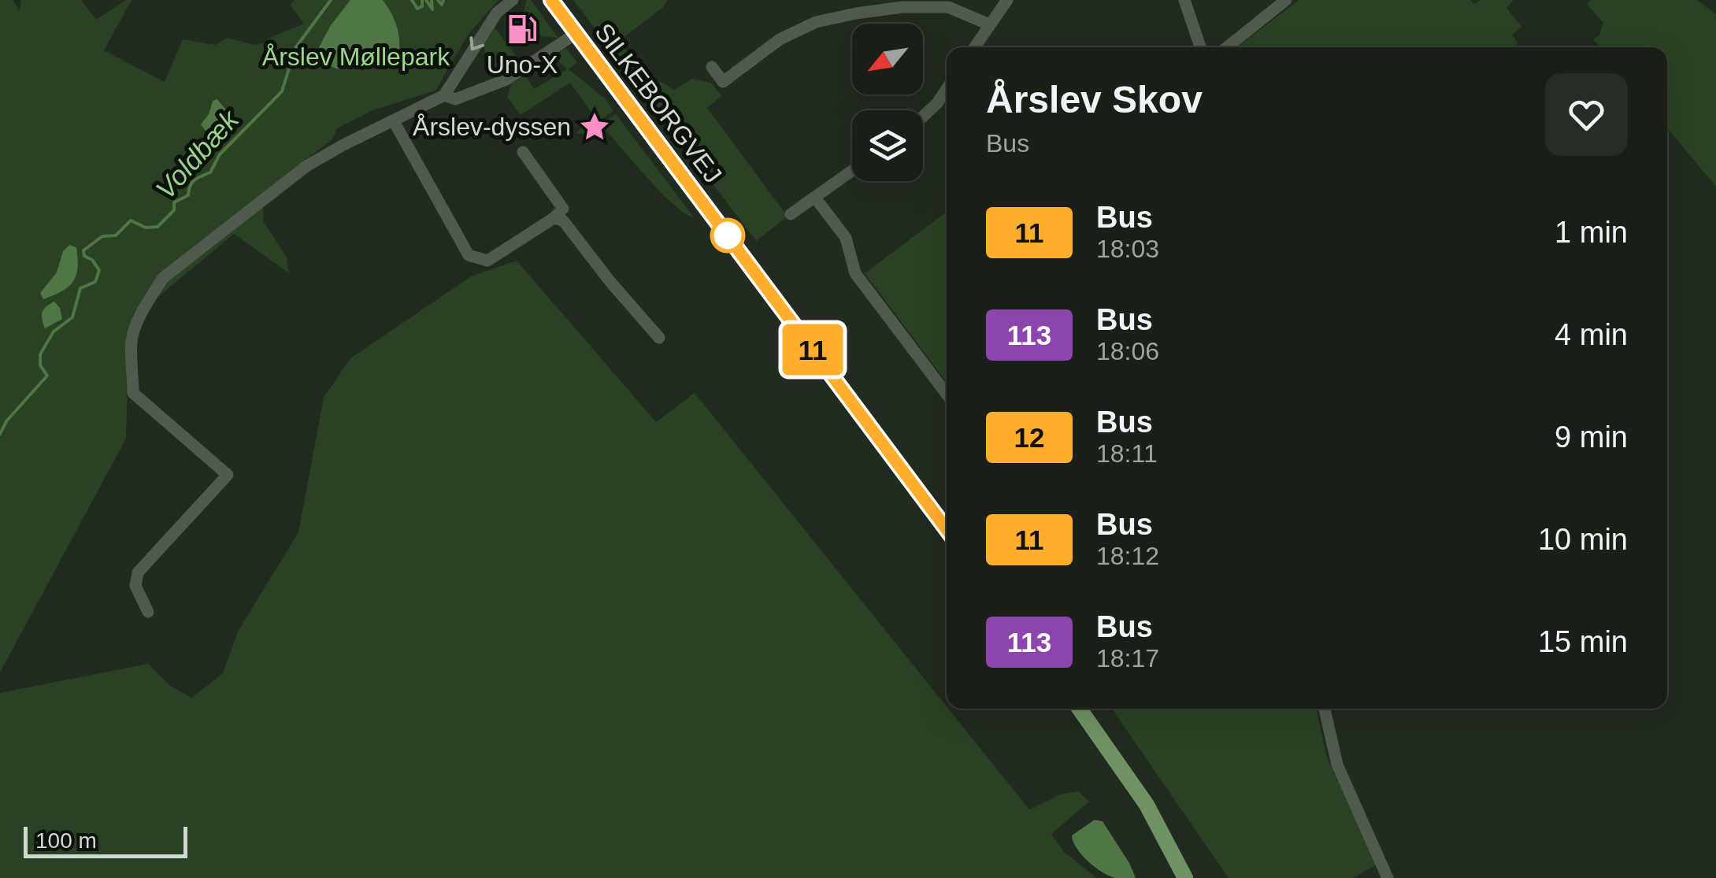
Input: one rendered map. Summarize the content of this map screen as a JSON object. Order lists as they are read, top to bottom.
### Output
{
  "streets": {
    "main road": ["SILKEBORGVEJ"]
  },
  "water": ["Voldbæk"],
  "parks": ["Årslev Møllepark"],
  "places": {
    "fuel station": ["Uno-X"],
    "place": ["Årslev-dyssen"]
  },
  "lines": ["bus line 11"],
  "scale_bar": "100 m",
  "north": "bottom left",
  "page": {
    "on_map": "11",
    "heading": ["Årslev Skov", "Bus"],
    "list": [
      {
        "mark": "11",
        "name": "Bus",
        "note": "18:03",
        "value": "1 min"
      },
      {
        "mark": "113",
        "name": "Bus",
        "note": "18:06",
        "value": "4 min"
      },
      {
        "mark": "12",
        "name": "Bus",
        "note": "18:11",
        "value": "9 min"
      },
      {
        "mark": "11",
        "name": "Bus",
        "note": "18:12",
        "value": "10 min"
      },
      {
        "mark": "113",
        "name": "Bus",
        "note": "18:17",
        "value": "15 min"
      }
    ],
    "scale": "100 m"
  }
}
